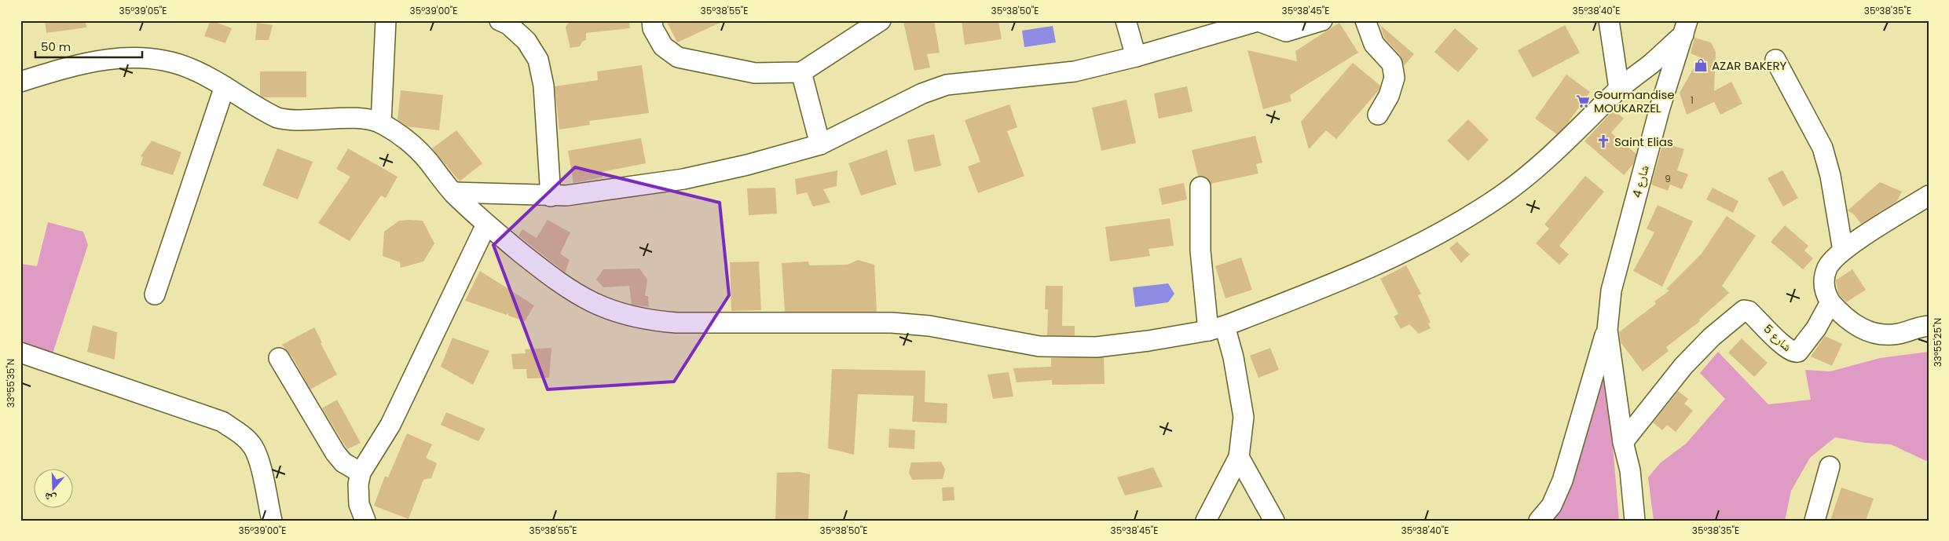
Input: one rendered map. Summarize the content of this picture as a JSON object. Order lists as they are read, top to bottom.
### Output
{
  "streets": {
    "street": ["شارع 4", "شارع 5"]
  },
  "places": {
    "shop": ["AZAR BAKERY"],
    "supermarket": ["Gourmandise MOUKARZEL"],
    "church": ["Saint Elias"]
  },
  "house_numbers": ["1", "9"],
  "scale_bar": "50 m",
  "north": "bottom",
  "coordinates": [
    "35°39'05\"E",
    "35°39'00\"E",
    "35°38'55\"E",
    "35°38'50\"E",
    "35°38'45\"E",
    "35°38'40\"E",
    "35°38'35\"E",
    "33°55'25\"N",
    "33°55'35\"N"
  ]
}
